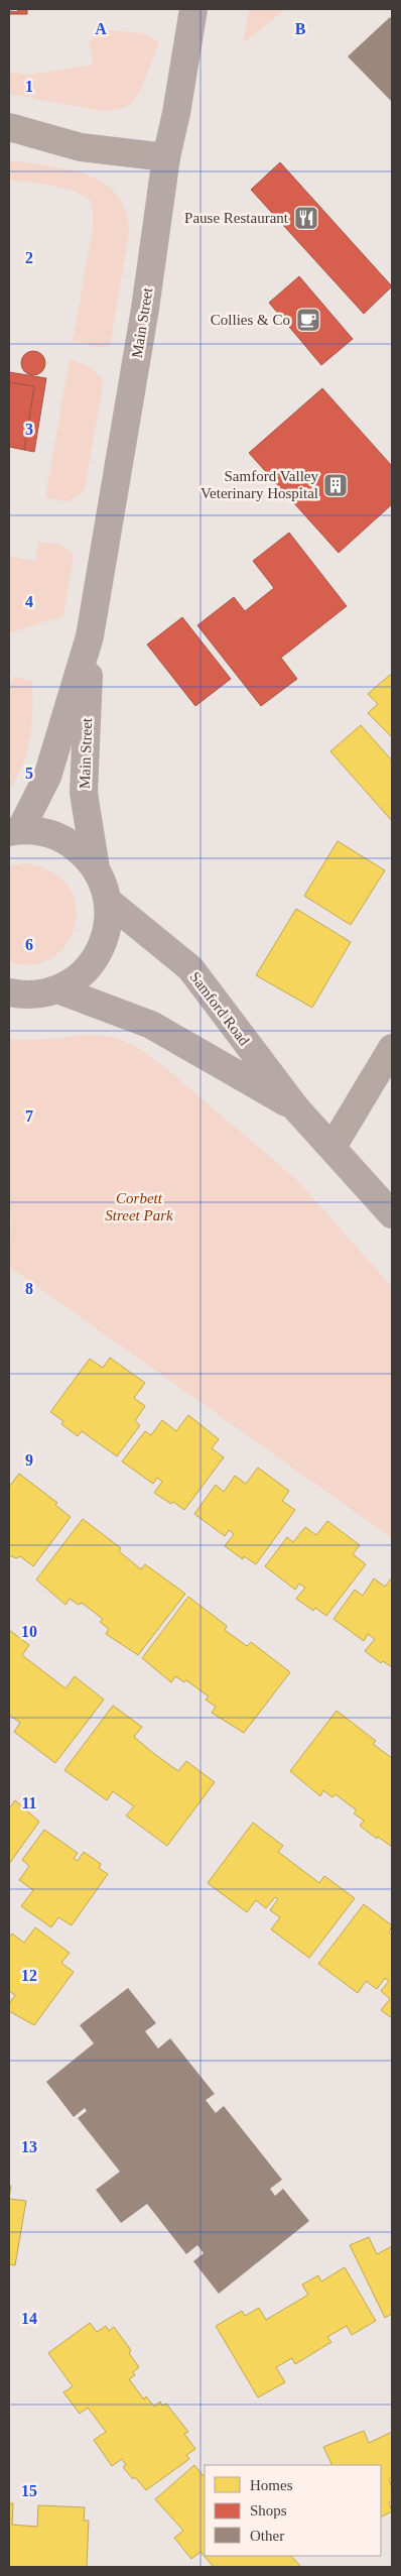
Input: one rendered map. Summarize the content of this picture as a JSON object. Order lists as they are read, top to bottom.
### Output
{
  "streets": {
    "main road": ["Main Street", "Samford Road"]
  },
  "parks": ["Corbett Street Park"],
  "places": {
    "restaurant": ["Pause Restaurant"],
    "cafe": ["Collies & Co"],
    "building": ["Samford Valley Veterinary Hospital"]
  },
  "legend": ["Homes", "Shops", "Other"],
  "grid": {
    "columns": ["A", "B"],
    "rows": [
      "1",
      "2",
      "3",
      "4",
      "5",
      "6",
      "7",
      "8",
      "9",
      "10",
      "11",
      "12",
      "13",
      "14",
      "15"
    ]
  }
}
